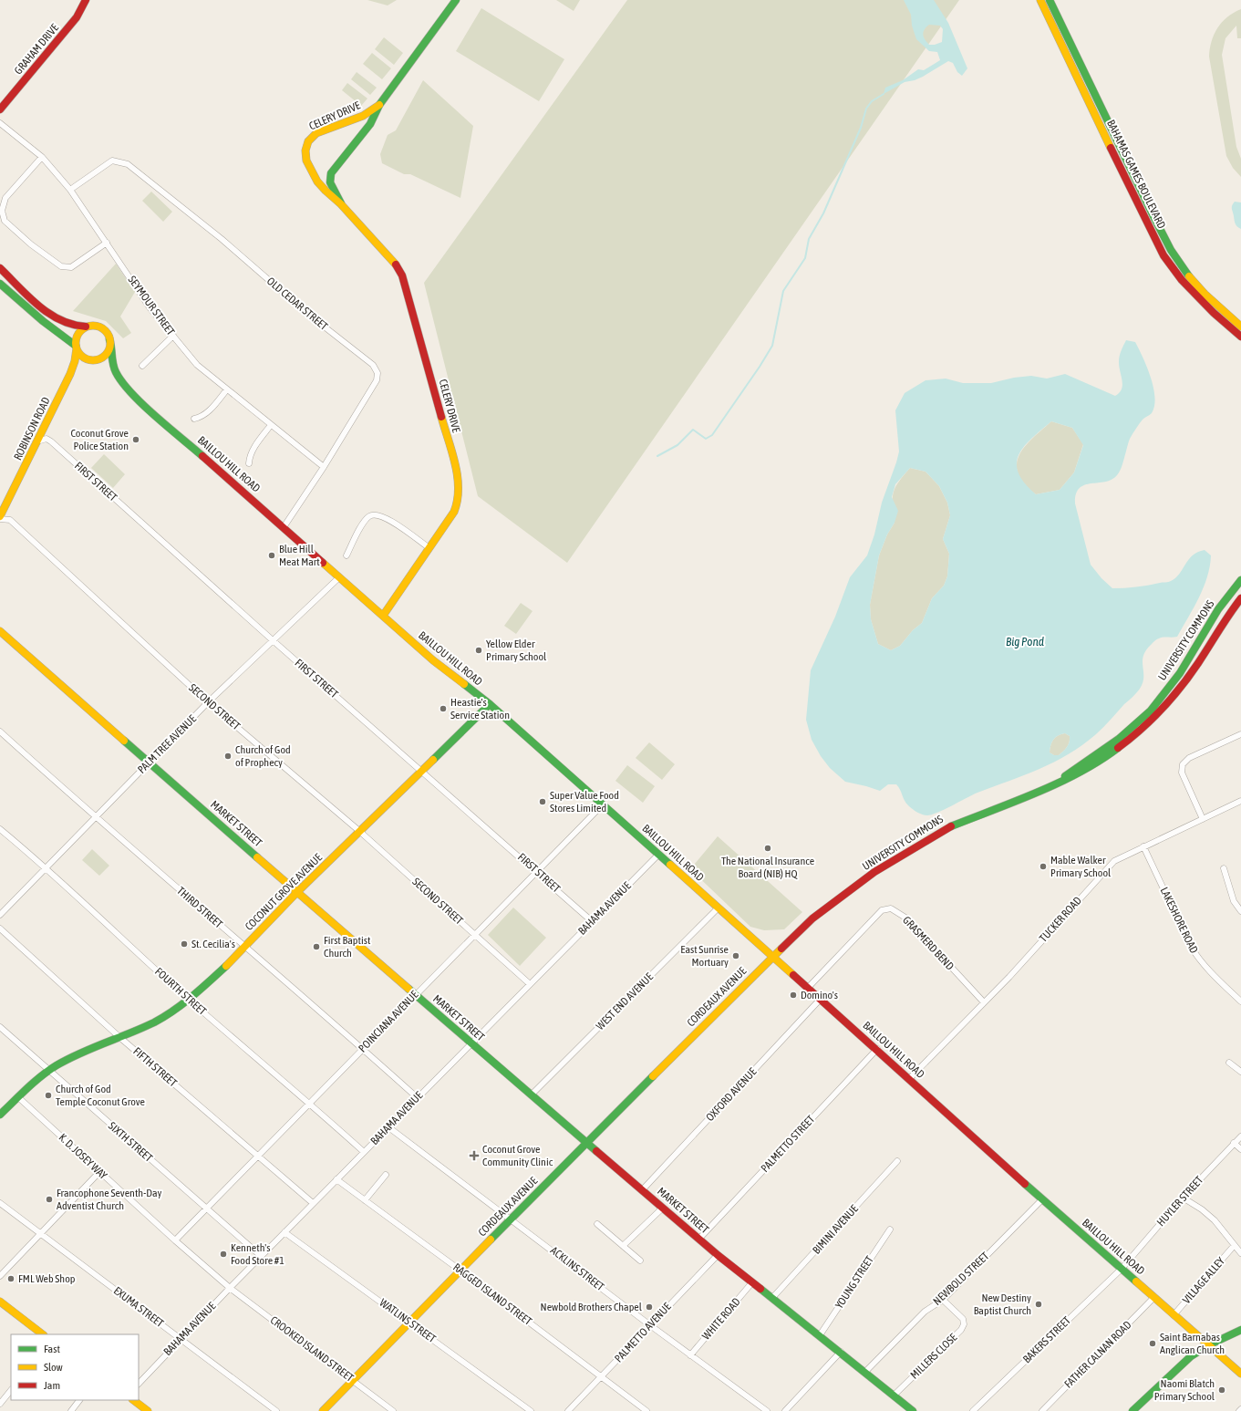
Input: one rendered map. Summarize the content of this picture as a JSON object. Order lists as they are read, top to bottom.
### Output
{
  "streets": {
    "main road": [
      "GRAHAM DRIVE",
      "CELERY DRIVE",
      "BAHAMAS GAMES BOULEVARD",
      "ROBINSON ROAD",
      "BAILLOU HILL ROAD",
      "UNIVERSITY COMMONS",
      "MARKET STREET",
      "COCONUT GROVE AVENUE",
      "CORDEAUX AVENUE"
    ],
    "street": [
      "OLD CEDAR STREET",
      "SEYMOUR STREET",
      "FIRST STREET",
      "SECOND STREET",
      "PALM TREE AVENUE",
      "THIRD STREET",
      "BAHAMA AVENUE",
      "TUCKER ROAD",
      "LAKESHORE ROAD",
      "GRASMERD BEND",
      "FOURTH STREET",
      "WEST END AVENUE",
      "POINCIANA AVENUE",
      "FIFTH STREET",
      "OXFORD AVENUE",
      "SIXTH STREET",
      "PALMETTO STREET",
      "K. D. JOSEY WAY",
      "HUYLER STREET",
      "BIMINI AVENUE",
      "ACKLINS STREET",
      "NEWBOLD STREET",
      "VILLAGE ALLEY",
      "YOUNG STREET",
      "RAGGED ISLAND STREET",
      "EXUMA STREET",
      "WHITE ROAD",
      "WATLINS STREET",
      "PALMETTO AVENUE",
      "BAKERS STREET",
      "CROOKED ISLAND STREET",
      "FATHER CALNAN ROAD",
      "MILLERS CLOSE"
    ]
  },
  "crossings": [
    ["CELERY DRIVE", "BAILLOU HILL ROAD"],
    ["OLD CEDAR STREET", "SEYMOUR STREET"],
    ["OLD CEDAR STREET", "BAILLOU HILL ROAD"],
    ["ROBINSON ROAD", "BAILLOU HILL ROAD"],
    ["ROBINSON ROAD", "FIRST STREET"],
    ["BAILLOU HILL ROAD", "UNIVERSITY COMMONS"],
    ["BAILLOU HILL ROAD", "PALM TREE AVENUE"],
    ["BAILLOU HILL ROAD", "COCONUT GROVE AVENUE"],
    ["BAILLOU HILL ROAD", "BAHAMA AVENUE"],
    ["BAILLOU HILL ROAD", "TUCKER ROAD"],
    ["BAILLOU HILL ROAD", "GRASMERD BEND"],
    ["BAILLOU HILL ROAD", "CORDEAUX AVENUE"],
    ["BAILLOU HILL ROAD", "WEST END AVENUE"],
    ["BAILLOU HILL ROAD", "POINCIANA AVENUE"],
    ["BAILLOU HILL ROAD", "OXFORD AVENUE"],
    ["BAILLOU HILL ROAD", "PALMETTO STREET"],
    ["BAILLOU HILL ROAD", "HUYLER STREET"],
    ["BAILLOU HILL ROAD", "NEWBOLD STREET"],
    ["BAILLOU HILL ROAD", "VILLAGE ALLEY"],
    ["BAILLOU HILL ROAD", "BAKERS STREET"],
    ["BAILLOU HILL ROAD", "FATHER CALNAN ROAD"],
    ["FIRST STREET", "PALM TREE AVENUE"],
    ["FIRST STREET", "COCONUT GROVE AVENUE"],
    ["FIRST STREET", "BAHAMA AVENUE"],
    ["FIRST STREET", "POINCIANA AVENUE"],
    ["UNIVERSITY COMMONS", "CORDEAUX AVENUE"],
    ["SECOND STREET", "PALM TREE AVENUE"],
    ["SECOND STREET", "COCONUT GROVE AVENUE"],
    ["SECOND STREET", "BAHAMA AVENUE"],
    ["SECOND STREET", "POINCIANA AVENUE"],
    ["PALM TREE AVENUE", "MARKET STREET"],
    ["PALM TREE AVENUE", "THIRD STREET"],
    ["PALM TREE AVENUE", "FOURTH STREET"],
    ["MARKET STREET", "COCONUT GROVE AVENUE"],
    ["MARKET STREET", "BAHAMA AVENUE"],
    ["MARKET STREET", "CORDEAUX AVENUE"],
    ["MARKET STREET", "WEST END AVENUE"],
    ["MARKET STREET", "POINCIANA AVENUE"],
    ["MARKET STREET", "OXFORD AVENUE"],
    ["MARKET STREET", "PALMETTO STREET"],
    ["MARKET STREET", "BIMINI AVENUE"],
    ["MARKET STREET", "NEWBOLD STREET"],
    ["MARKET STREET", "YOUNG STREET"],
    ["MARKET STREET", "WHITE ROAD"],
    ["MARKET STREET", "PALMETTO AVENUE"],
    ["MARKET STREET", "MILLERS CLOSE"],
    ["COCONUT GROVE AVENUE", "THIRD STREET"],
    ["COCONUT GROVE AVENUE", "FOURTH STREET"],
    ["COCONUT GROVE AVENUE", "FIFTH STREET"],
    ["COCONUT GROVE AVENUE", "SIXTH STREET"],
    ["COCONUT GROVE AVENUE", "K. D. JOSEY WAY"],
    ["THIRD STREET", "BAHAMA AVENUE"],
    ["THIRD STREET", "POINCIANA AVENUE"],
    ["BAHAMA AVENUE", "FOURTH STREET"],
    ["BAHAMA AVENUE", "FIFTH STREET"],
    ["BAHAMA AVENUE", "SIXTH STREET"],
    ["BAHAMA AVENUE", "K. D. JOSEY WAY"],
    ["BAHAMA AVENUE", "ACKLINS STREET"],
    ["BAHAMA AVENUE", "RAGGED ISLAND STREET"],
    ["BAHAMA AVENUE", "EXUMA STREET"],
    ["BAHAMA AVENUE", "WATLINS STREET"],
    ["BAHAMA AVENUE", "CROOKED ISLAND STREET"],
    ["TUCKER ROAD", "LAKESHORE ROAD"],
    ["TUCKER ROAD", "GRASMERD BEND"],
    ["FOURTH STREET", "POINCIANA AVENUE"],
    ["CORDEAUX AVENUE", "ACKLINS STREET"],
    ["CORDEAUX AVENUE", "RAGGED ISLAND STREET"],
    ["CORDEAUX AVENUE", "WATLINS STREET"],
    ["CORDEAUX AVENUE", "CROOKED ISLAND STREET"],
    ["POINCIANA AVENUE", "FIFTH STREET"],
    ["POINCIANA AVENUE", "SIXTH STREET"],
    ["POINCIANA AVENUE", "K. D. JOSEY WAY"],
    ["K. D. JOSEY WAY", "CROOKED ISLAND STREET"],
    ["HUYLER STREET", "BAKERS STREET"],
    ["ACKLINS STREET", "WHITE ROAD"],
    ["ACKLINS STREET", "PALMETTO AVENUE"],
    ["NEWBOLD STREET", "MILLERS CLOSE"],
    ["RAGGED ISLAND STREET", "PALMETTO AVENUE"]
  ],
  "water": ["Big Pond"],
  "places": {
    "other": [
      "Coconut Grove Police Station",
      "Blue Hill Meat Mart",
      "Yellow Elder Primary School",
      "Heastie's Service Station",
      "Church of God of Prophecy",
      "Super Value Food Stores Limited",
      "The National Insurance Board (NIB) HQ",
      "Mable Walker Primary School",
      "St. Cecilia's",
      "First Baptist Church",
      "East Sunrise Mortuary",
      "Domino's",
      "Church of God Temple Coconut Grove",
      "Francophone Seventh-Day Adventist Church",
      "Kenneth's Food Store #1",
      "FML Web Shop",
      "New Destiny Baptist Church",
      "Newbold Brothers Chapel",
      "Saint Barnabas Anglican Church",
      "Naomi Blatch Primary School"
    ],
    "health": ["Coconut Grove Community Clinic"]
  },
  "legend": ["Fast", "Slow", "Jam"]
}
